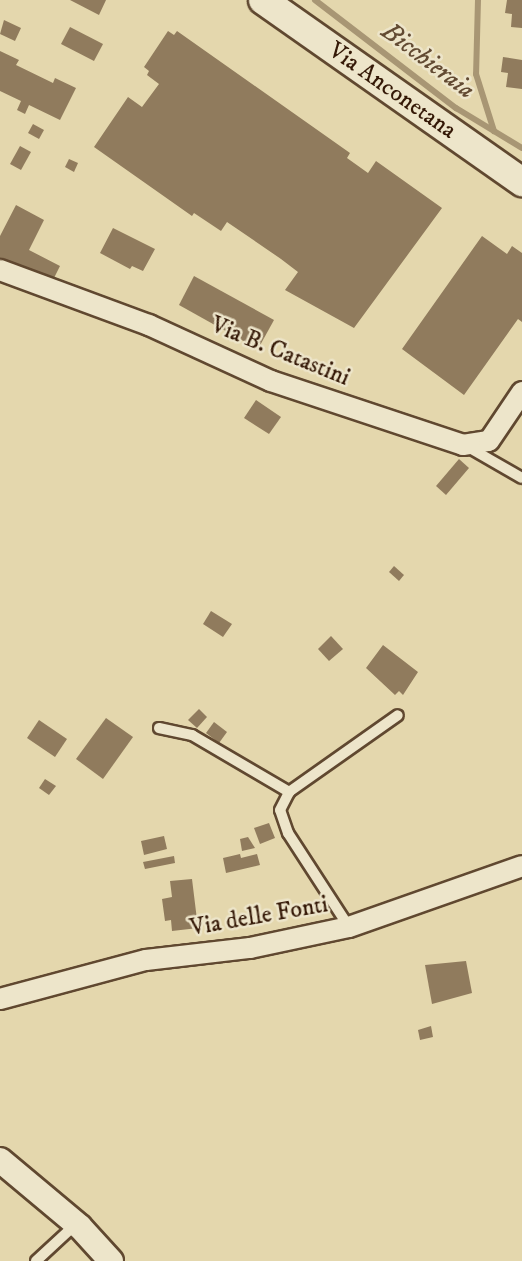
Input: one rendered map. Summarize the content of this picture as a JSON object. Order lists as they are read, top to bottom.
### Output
{
  "streets": {
    "main road": ["Via Anconetana"],
    "street": ["Via B. Catastini", "Via delle Fonti"]
  },
  "water": ["Bicchieraia"]
}
